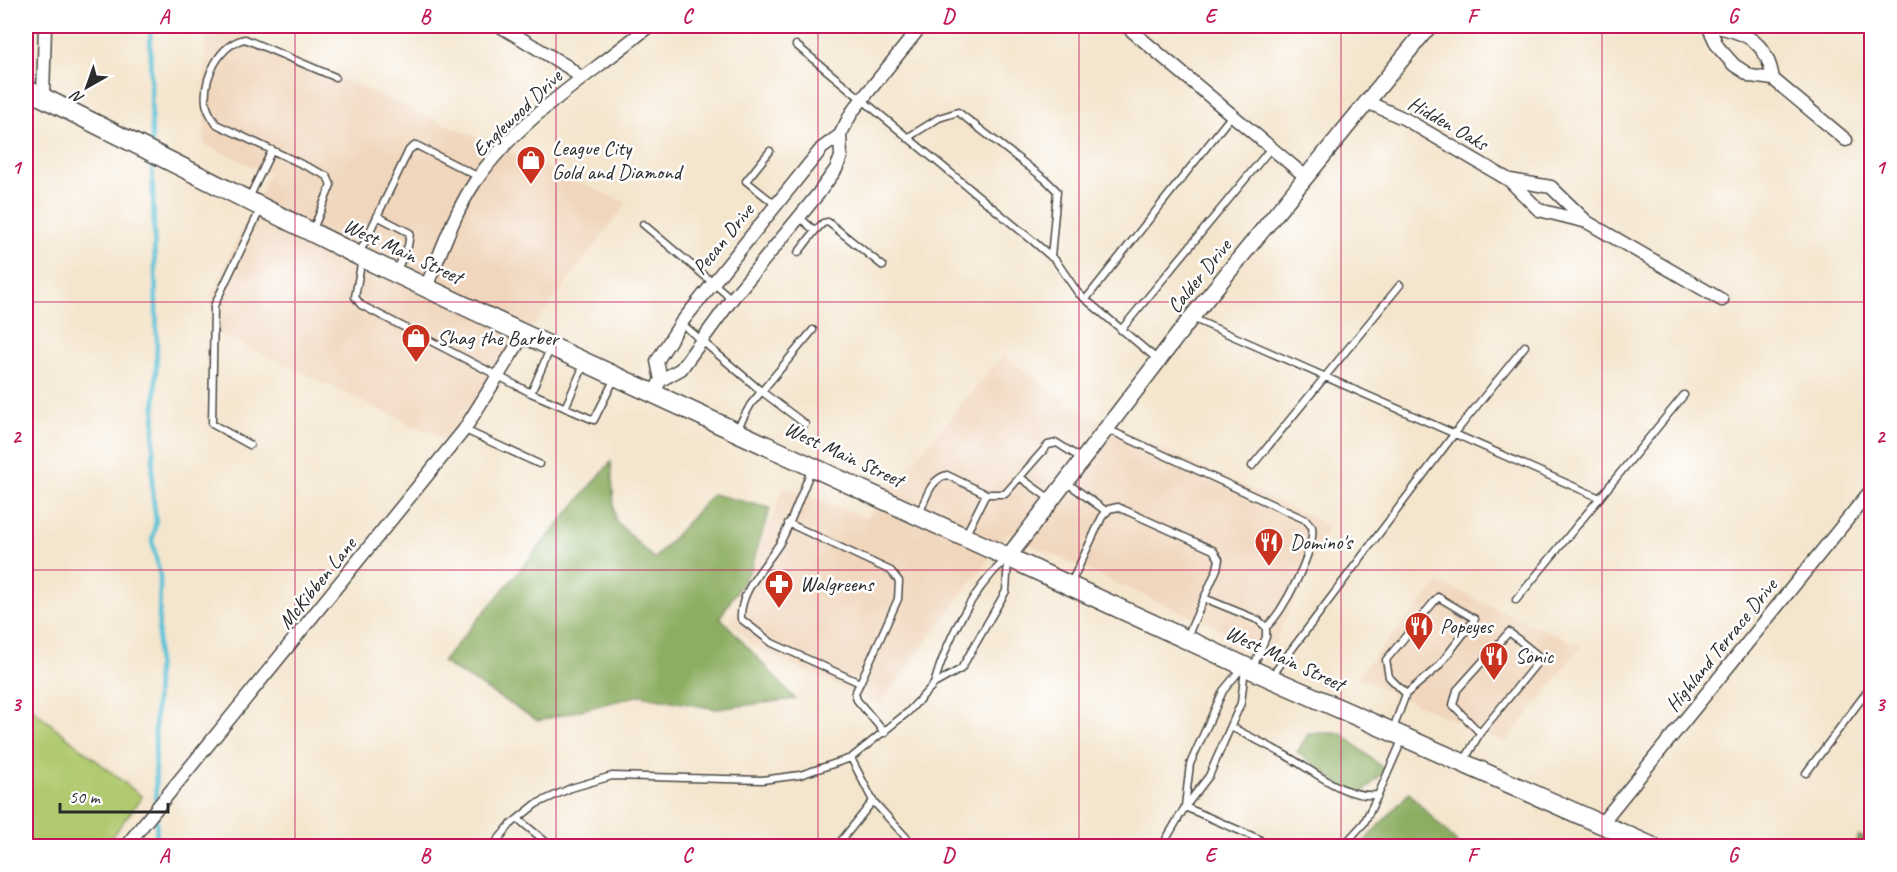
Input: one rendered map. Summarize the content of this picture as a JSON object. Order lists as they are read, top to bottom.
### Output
{
  "streets": {
    "main road": ["West Main Street"],
    "street": [
      "Englewood Drive",
      "Hidden Oaks",
      "Pecan Drive",
      "Calder Drive",
      "McKibben Lane",
      "Highland Terrace Drive"
    ]
  },
  "crossings": [
    ["Englewood Drive", "West Main Street"],
    ["Hidden Oaks", "Calder Drive"],
    ["Pecan Drive", "West Main Street"],
    ["West Main Street", "Calder Drive"],
    ["West Main Street", "McKibben Lane"],
    ["West Main Street", "Highland Terrace Drive"]
  ],
  "places": {
    "shop": ["League City Gold and Diamond", "Shag the Barber"],
    "restaurant": ["Domino's", "Popeyes", "Sonic"],
    "pharmacy": ["Walgreens"]
  },
  "scale_bar": "50 m",
  "north": "bottom left",
  "grid": {
    "columns": [
      "A",
      "B",
      "C",
      "D",
      "E",
      "F",
      "G"
    ],
    "rows": ["1", "2", "3"]
  }
}
